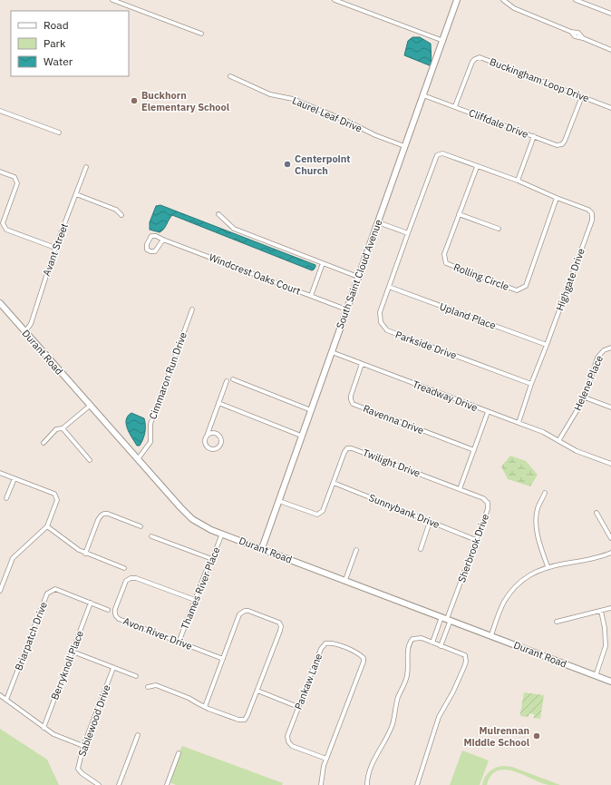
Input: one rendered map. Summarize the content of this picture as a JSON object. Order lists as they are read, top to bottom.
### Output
{
  "streets": {
    "street": [
      "Buckingham Loop Drive",
      "Laurel Leaf Drive",
      "Cliffdale Drive",
      "Avant Street",
      "Windcrest Oaks Court",
      "South Saint Cloud Avenue",
      "Rolling Circle",
      "Highgate Drive",
      "Upland Place",
      "Parkside Drive",
      "Durant Road",
      "Cimmaron Run Drive",
      "Helene Place",
      "Treadway Drive",
      "Ravenna Drive",
      "Twilight Drive",
      "Sunnybank Drive",
      "Sherbrook Drive",
      "Thames River Place",
      "Avon River Drive",
      "Briarpatch Drive",
      "Berryknoll Place",
      "Pankaw Lane",
      "Sablewood Drive"
    ]
  },
  "crossings": [
    ["Buckingham Loop Drive", "Cliffdale Drive"],
    ["Laurel Leaf Drive", "South Saint Cloud Avenue"],
    ["Cliffdale Drive", "South Saint Cloud Avenue"],
    ["Avant Street", "Durant Road"],
    ["Windcrest Oaks Court", "South Saint Cloud Avenue"],
    ["South Saint Cloud Avenue", "Durant Road"],
    ["South Saint Cloud Avenue", "Treadway Drive"],
    ["South Saint Cloud Avenue", "Twilight Drive"],
    ["Rolling Circle", "Highgate Drive"],
    ["Highgate Drive", "Upland Place"],
    ["Highgate Drive", "Parkside Drive"],
    ["Highgate Drive", "Treadway Drive"],
    ["Upland Place", "Parkside Drive"],
    ["Durant Road", "Cimmaron Run Drive"],
    ["Durant Road", "Sherbrook Drive"],
    ["Durant Road", "Thames River Place"],
    ["Helene Place", "Treadway Drive"],
    ["Treadway Drive", "Ravenna Drive"],
    ["Twilight Drive", "Sunnybank Drive"],
    ["Twilight Drive", "Sherbrook Drive"],
    ["Sunnybank Drive", "Sherbrook Drive"],
    ["Thames River Place", "Avon River Drive"],
    ["Briarpatch Drive", "Berryknoll Place"]
  ],
  "places": ["Buckhorn Elementary School", "Centerpoint Church", "Mulrennan Middle School"],
  "legend": ["Road", "Park", "Water"]
}
